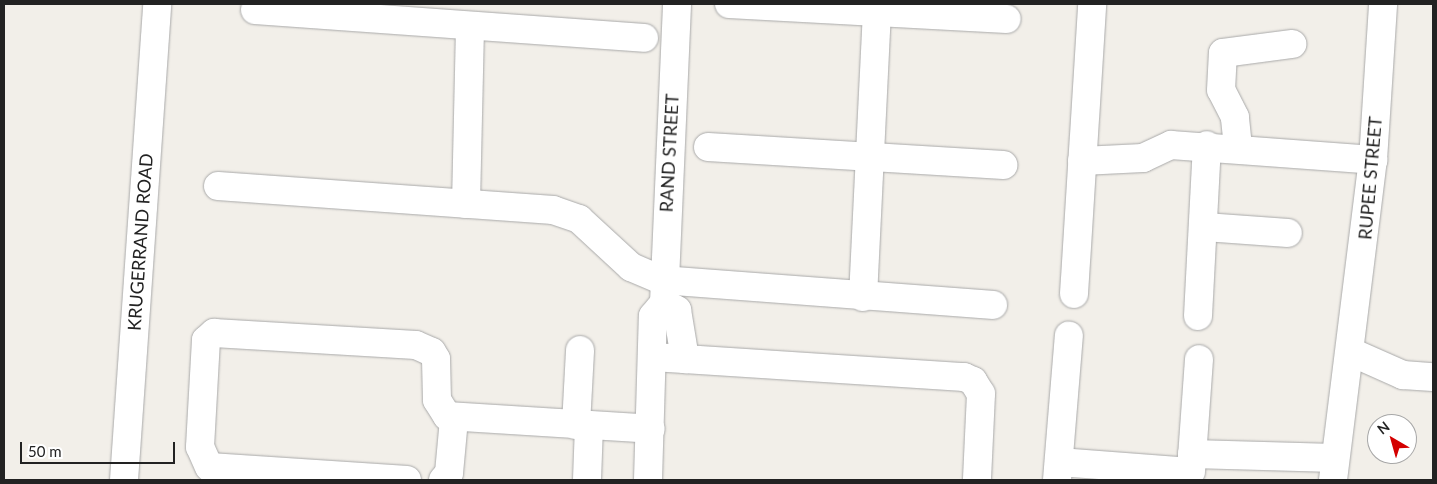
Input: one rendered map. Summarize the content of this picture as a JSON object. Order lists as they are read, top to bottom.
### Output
{
  "streets": {
    "street": ["RAND STREET", "RUPEE STREET", "KRUGERRAND ROAD"]
  },
  "scale_bar": "50 m",
  "north": "top left"
}
